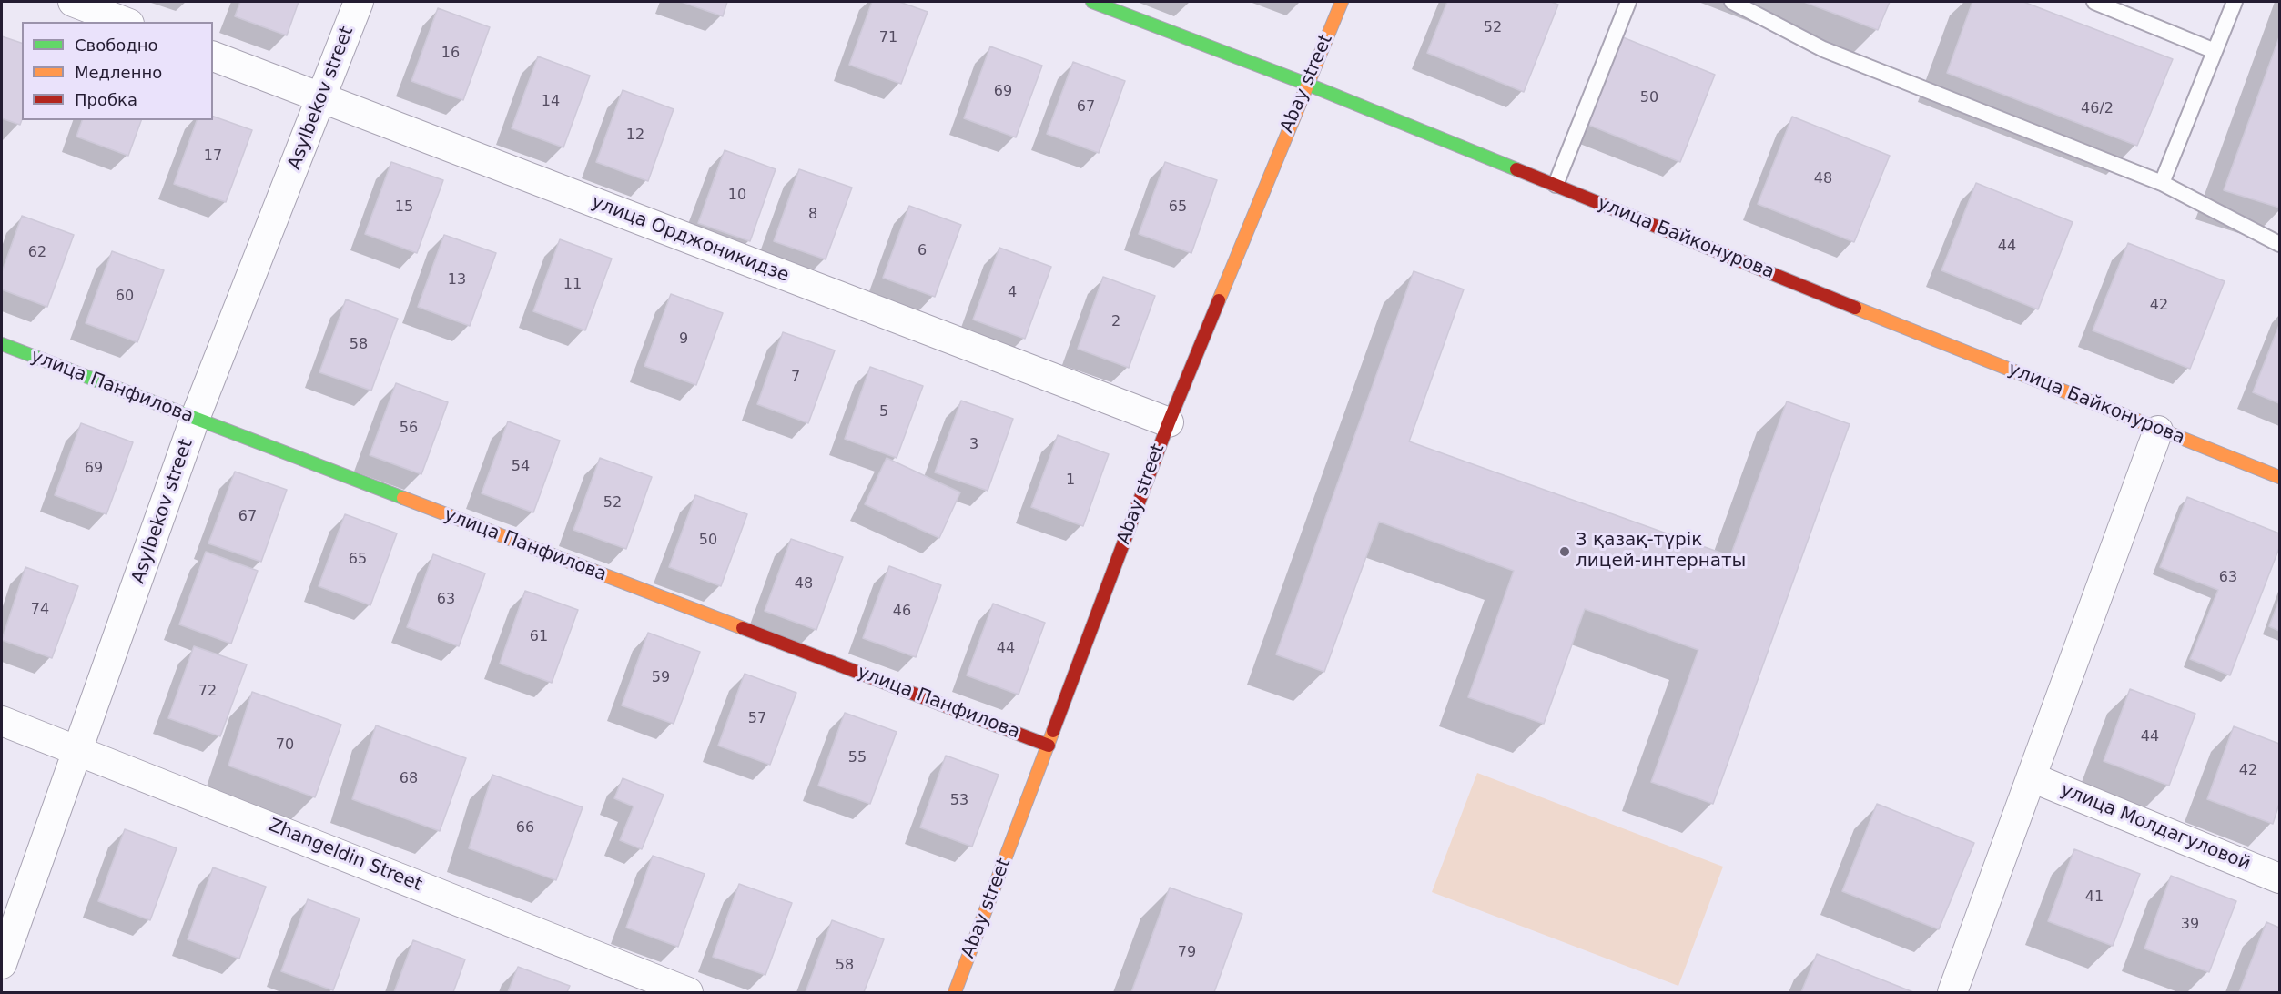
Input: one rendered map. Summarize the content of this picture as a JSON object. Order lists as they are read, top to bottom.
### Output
{
  "streets": {
    "street": [
      "Abay street",
      "Asylbekov street",
      "улица Байконурова",
      "улица Орджоникидзе",
      "улица Панфилова",
      "улица Молдагуловой",
      "Zhangeldin Street"
    ]
  },
  "crossings": [
    ["Abay street", "улица Байконурова"],
    ["Abay street", "улица Орджоникидзе"],
    ["Abay street", "улица Панфилова"],
    ["Asylbekov street", "улица Орджоникидзе"],
    ["Asylbekov street", "улица Панфилова"],
    ["Asylbekov street", "Zhangeldin Street"]
  ],
  "places": ["3 қазақ-түрік лицей-интернаты"],
  "house_numbers": [
    "52",
    "71",
    "16",
    "69",
    "50",
    "14",
    "67",
    "46/2",
    "12",
    "17",
    "48",
    "10",
    "15",
    "65",
    "8",
    "44",
    "6",
    "62",
    "13",
    "11",
    "4",
    "60",
    "42",
    "2",
    "9",
    "58",
    "7",
    "5",
    "56",
    "3",
    "54",
    "69",
    "1",
    "52",
    "67",
    "50",
    "65",
    "63",
    "48",
    "63",
    "74",
    "46",
    "61",
    "44",
    "59",
    "72",
    "57",
    "44",
    "70",
    "55",
    "42",
    "68",
    "53",
    "66",
    "41",
    "39",
    "79",
    "58"
  ],
  "legend": ["Свободно", "Медленно", "Пробка"]
}
